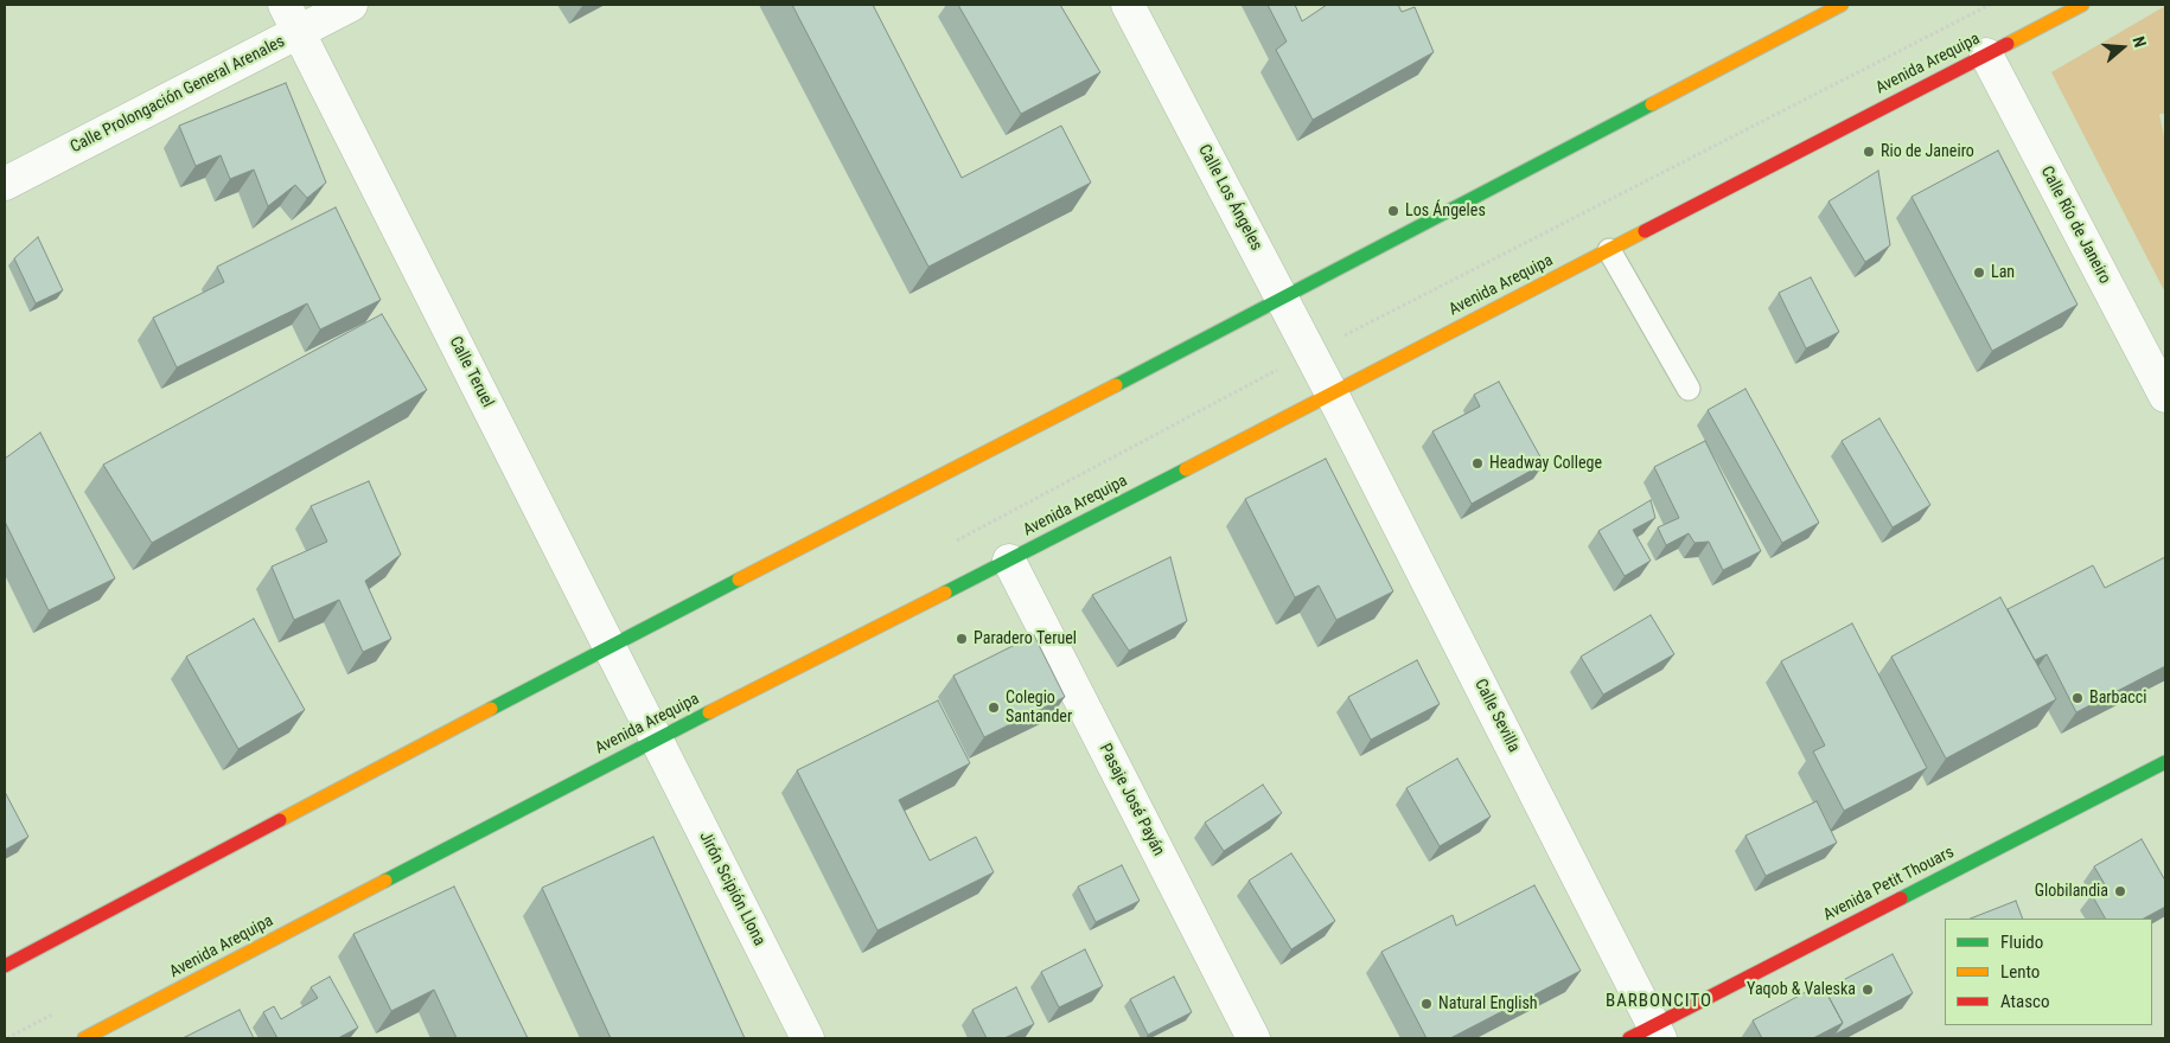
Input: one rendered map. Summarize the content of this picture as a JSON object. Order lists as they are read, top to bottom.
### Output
{
  "streets": {
    "main road": ["Avenida Arequipa", "Avenida Petit Thouars"],
    "street": [
      "Calle Prolongación General Arenales",
      "Calle Los Ángeles",
      "Calle Río de Janeiro",
      "Calle Teruel",
      "Calle Sevilla",
      "Pasaje José Payán",
      "Jirón Scipión Llona"
    ]
  },
  "crossings": [
    ["Avenida Arequipa", "Calle Los Ángeles"],
    ["Avenida Arequipa", "Calle Río de Janeiro"],
    ["Avenida Arequipa", "Calle Teruel"],
    ["Avenida Arequipa", "Calle Sevilla"],
    ["Avenida Arequipa", "Pasaje José Payán"],
    ["Avenida Arequipa", "Jirón Scipión Llona"],
    ["Calle Prolongación General Arenales", "Calle Teruel"],
    ["Calle Los Ángeles", "Calle Sevilla"],
    ["Calle Teruel", "Jirón Scipión Llona"],
    ["Calle Sevilla", "Avenida Petit Thouars"]
  ],
  "districts": ["BARBONCITO"],
  "places": [
    "Rio de Janeiro",
    "Los Ángeles",
    "Lan",
    "Headway College",
    "Paradero Teruel",
    "Barbacci",
    "Colegio Santander",
    "Globilandia",
    "Yaqob & Valeska",
    "Natural English"
  ],
  "legend": ["Fluido", "Lento", "Atasco"],
  "north": "right"
}
